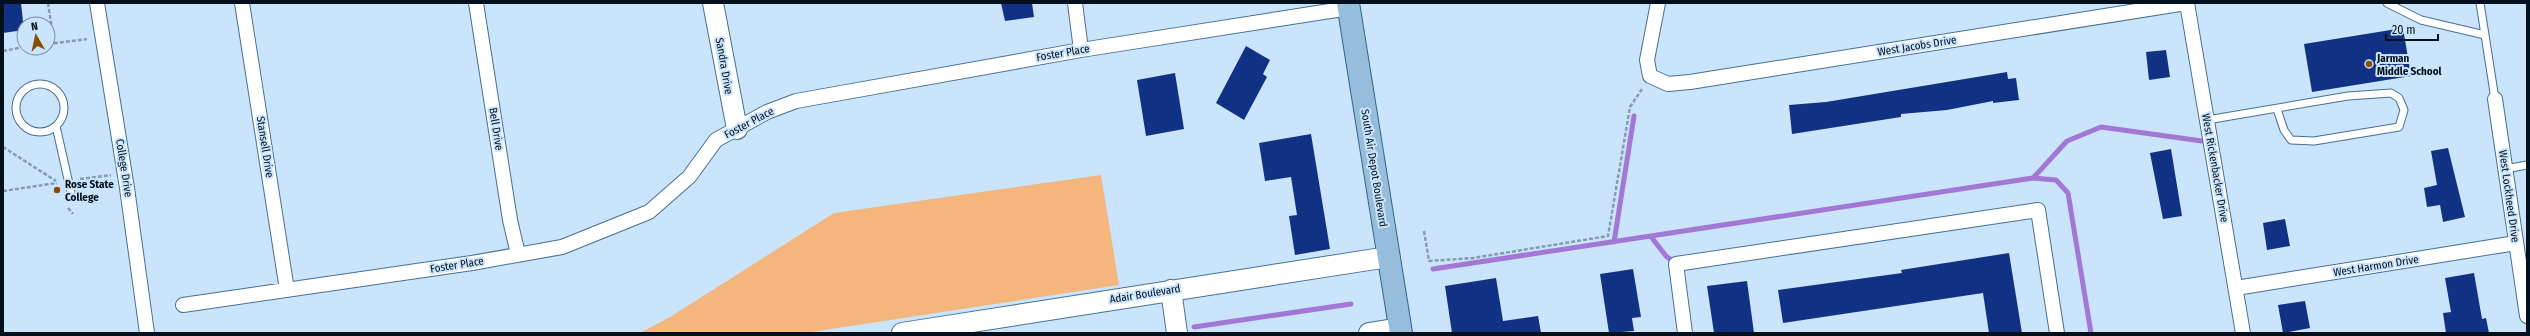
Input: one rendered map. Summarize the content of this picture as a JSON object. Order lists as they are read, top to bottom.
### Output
{
  "streets": {
    "main road": ["South Air Depot Boulevard"],
    "street": [
      "West Jacobs Drive",
      "Foster Place",
      "Sandra Drive",
      "Bell Drive",
      "Stansell Drive",
      "College Drive",
      "West Rickenbacker Drive",
      "West Lockheed Drive",
      "West Harmon Drive",
      "Adair Boulevard"
    ]
  },
  "crossings": [
    ["West Jacobs Drive", "West Rickenbacker Drive"],
    ["Foster Place", "Sandra Drive"],
    ["Foster Place", "Bell Drive"],
    ["Foster Place", "Stansell Drive"],
    ["Foster Place", "South Air Depot Boulevard"],
    ["South Air Depot Boulevard", "Adair Boulevard"],
    ["West Rickenbacker Drive", "West Harmon Drive"],
    ["West Lockheed Drive", "West Harmon Drive"]
  ],
  "places": ["Jarman Middle School", "Rose State College"],
  "scale_bar": "20 m",
  "north": "top"
}
